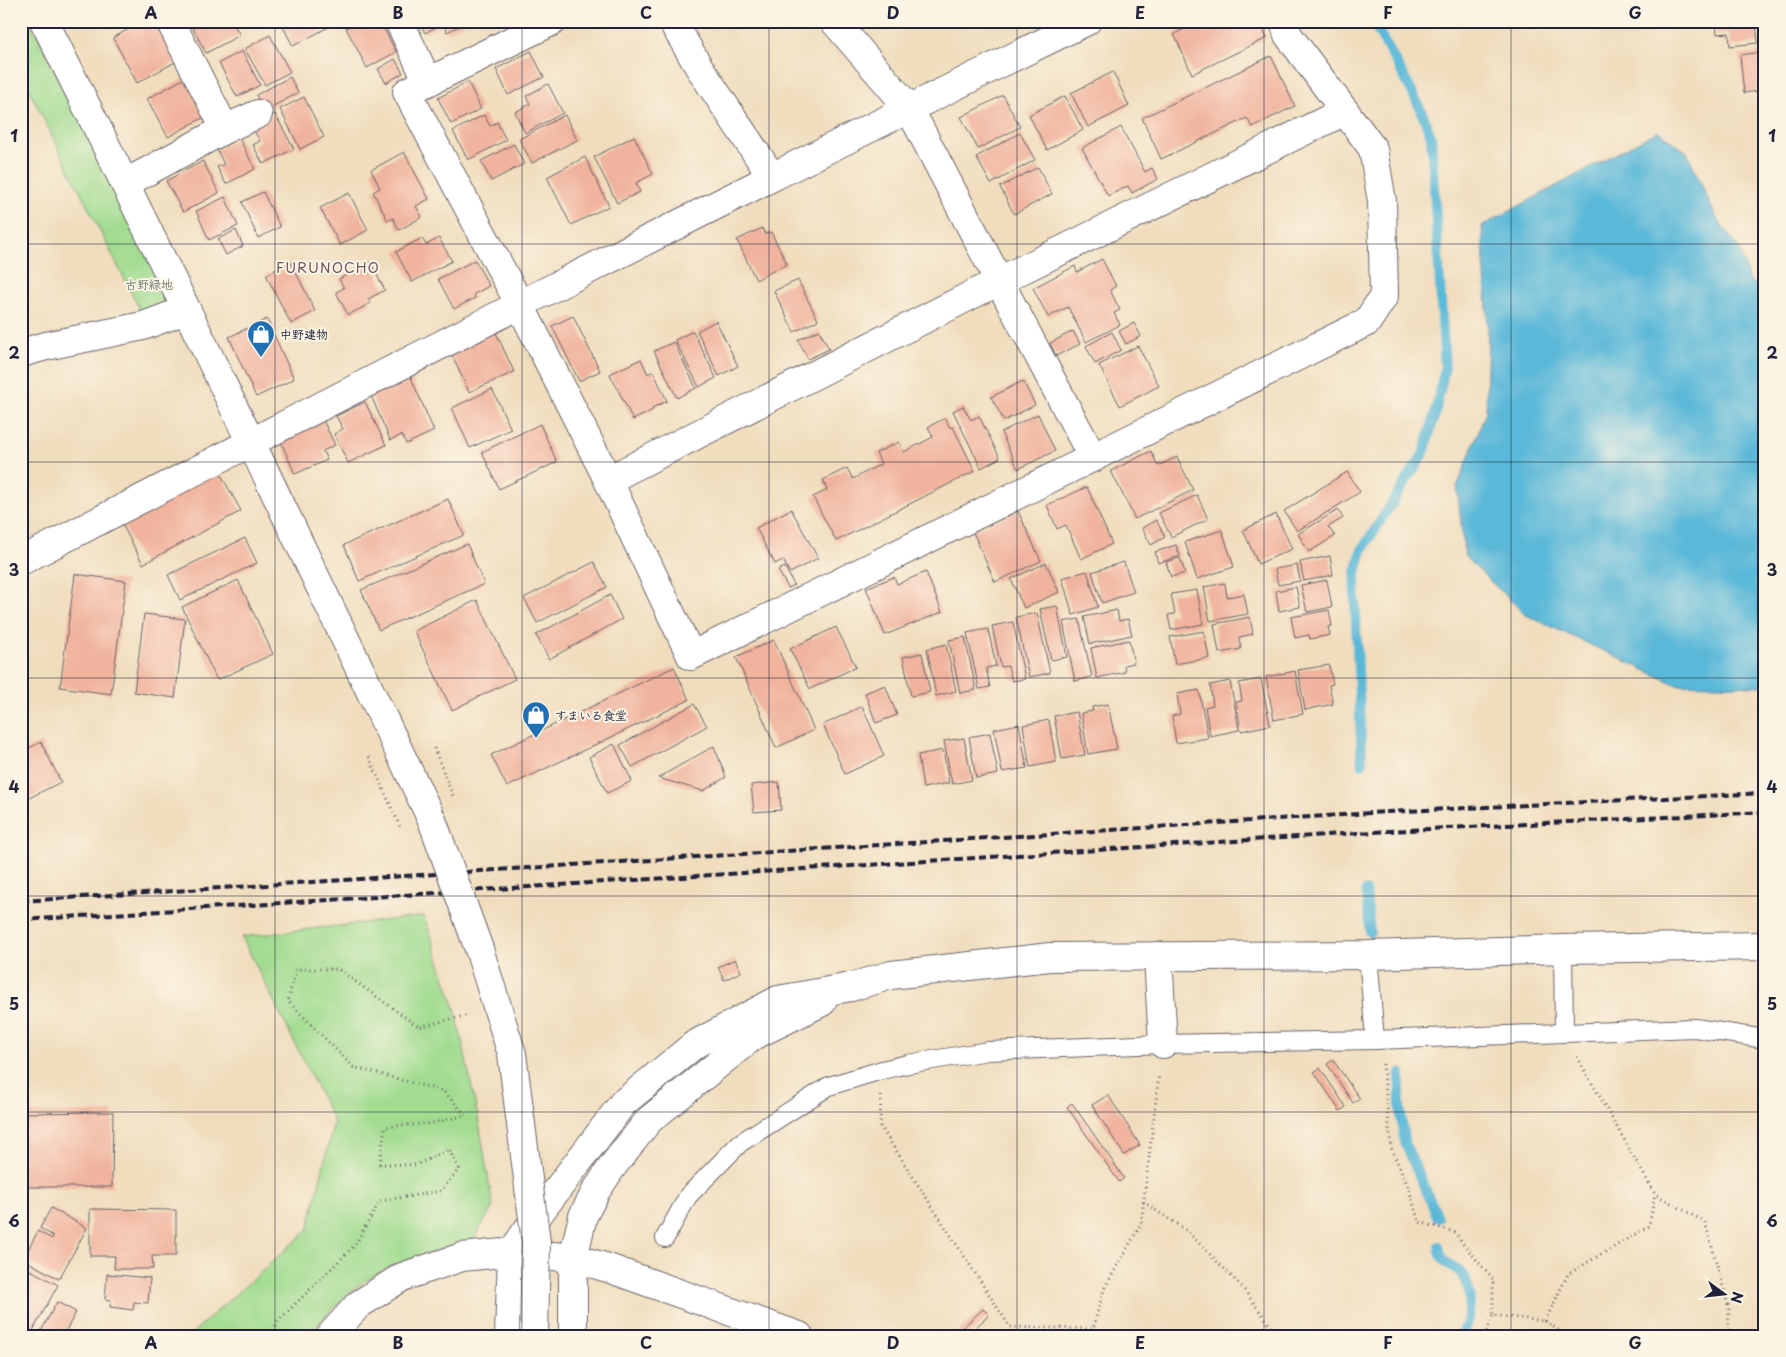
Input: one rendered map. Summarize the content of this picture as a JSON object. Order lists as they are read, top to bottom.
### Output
{
  "districts": ["FURUNOCHO"],
  "parks": ["古野緑地"],
  "places": {
    "shop": ["中野建物", "すまいる食堂"]
  },
  "north": "right",
  "grid": {
    "columns": [
      "A",
      "B",
      "C",
      "D",
      "E",
      "F",
      "G"
    ],
    "rows": [
      "1",
      "2",
      "3",
      "4",
      "5",
      "6"
    ]
  }
}
